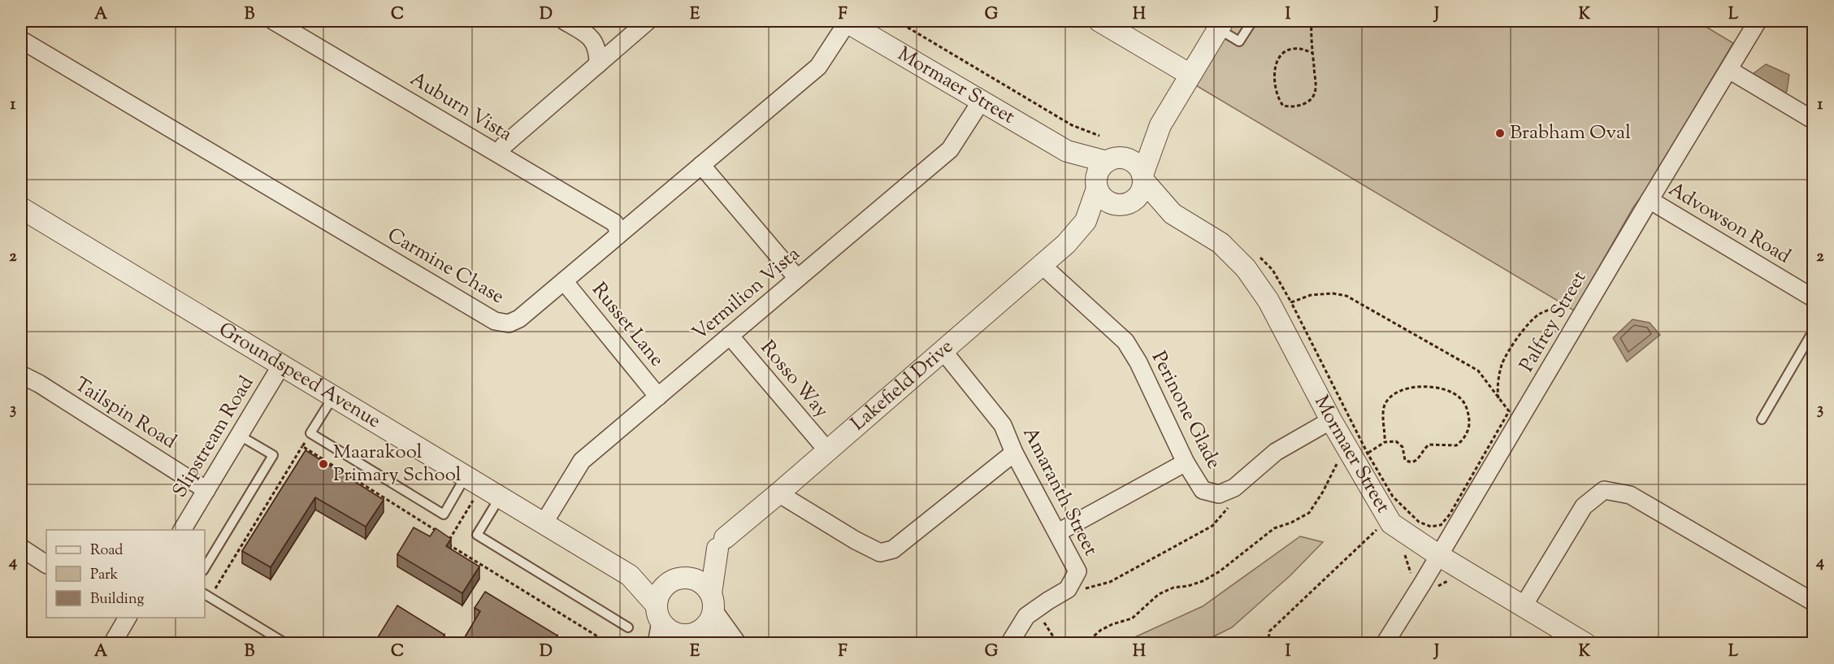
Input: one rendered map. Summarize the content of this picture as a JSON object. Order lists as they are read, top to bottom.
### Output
{
  "streets": {
    "street": [
      "Mormaer Street",
      "Auburn Vista",
      "Advowson Road",
      "Carmine Chase",
      "Vermilion Vista",
      "Palfrey Street",
      "Russet Lane",
      "Groundspeed Avenue",
      "Rosso Way",
      "Lakefield Drive",
      "Perinone Glade",
      "Tailspin Road",
      "Slipstream Road",
      "Amaranth Street"
    ]
  },
  "crossings": [
    ["Mormaer Street", "Carmine Chase"],
    ["Mormaer Street", "Vermilion Vista"],
    ["Mormaer Street", "Palfrey Street"],
    ["Mormaer Street", "Lakefield Drive"],
    ["Mormaer Street", "Perinone Glade"],
    ["Auburn Vista", "Carmine Chase"],
    ["Advowson Road", "Palfrey Street"],
    ["Carmine Chase", "Russet Lane"],
    ["Vermilion Vista", "Russet Lane"],
    ["Vermilion Vista", "Groundspeed Avenue"],
    ["Vermilion Vista", "Rosso Way"],
    ["Groundspeed Avenue", "Lakefield Drive"],
    ["Groundspeed Avenue", "Slipstream Road"],
    ["Rosso Way", "Lakefield Drive"],
    ["Lakefield Drive", "Perinone Glade"],
    ["Lakefield Drive", "Amaranth Street"],
    ["Tailspin Road", "Slipstream Road"]
  ],
  "places": ["Brabham Oval", "Maarakool Primary School"],
  "legend": ["Road", "Park", "Building"],
  "grid": {
    "columns": [
      "A",
      "B",
      "C",
      "D",
      "E",
      "F",
      "G",
      "H",
      "I",
      "J",
      "K",
      "L"
    ],
    "rows": [
      "1",
      "2",
      "3",
      "4"
    ]
  }
}
